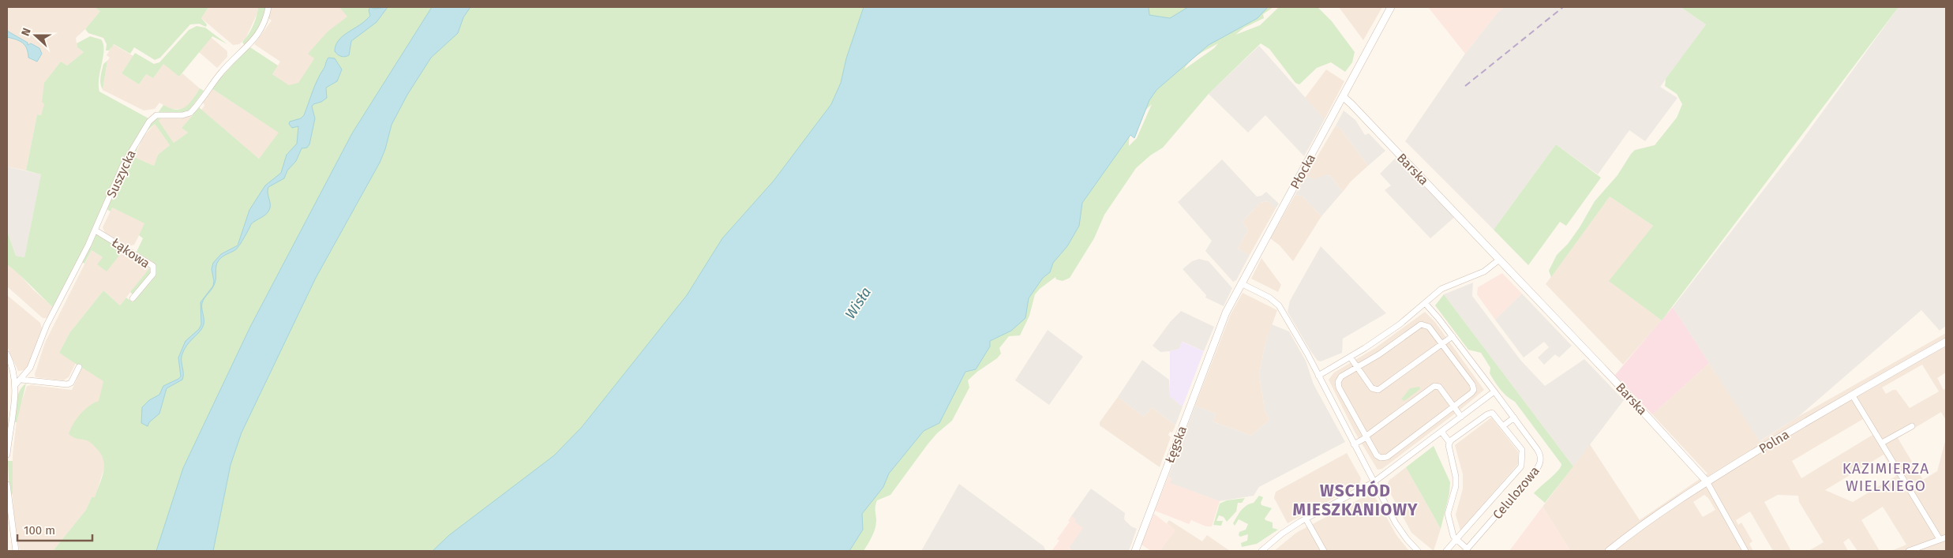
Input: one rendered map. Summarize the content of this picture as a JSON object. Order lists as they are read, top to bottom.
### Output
{
  "streets": {
    "street": [
      "Barska",
      "Płocka",
      "Suszycka",
      "Łąkowa",
      "Polna",
      "Łęgska",
      "Celulozowa"
    ]
  },
  "crossings": [
    ["Barska", "Płocka"],
    ["Barska", "Polna"],
    ["Płocka", "Łęgska"],
    ["Suszycka", "Łąkowa"]
  ],
  "districts": ["KAZIMIERZA WIELKIEGO", "WSCHÓD MIESZKANIOWY"],
  "water": ["Wisła"],
  "scale_bar": "100 m",
  "north": "left"
}
